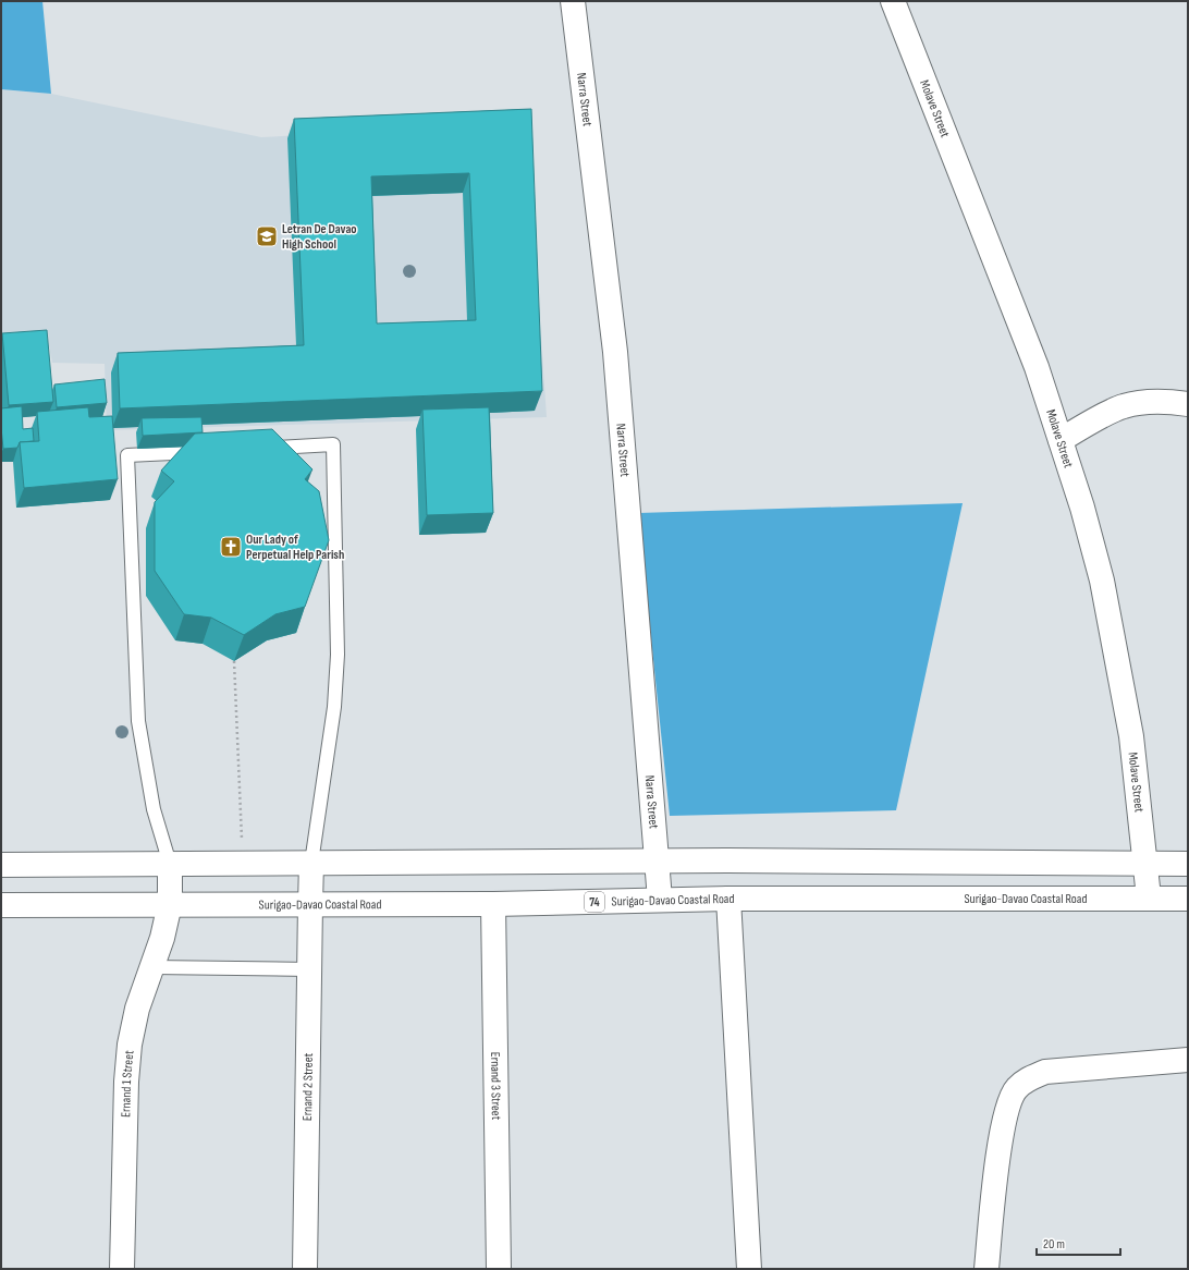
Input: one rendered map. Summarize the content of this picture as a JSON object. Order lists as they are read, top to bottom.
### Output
{
  "streets": {
    "main road": [
      "Narra Street",
      "Molave Street",
      "Surigao-Davao Coastal Road",
      "74",
      "Ernand 1 Street",
      "Ernand 3 Street",
      "Ernand 2 Street"
    ]
  },
  "crossings": [
    ["Narra Street", "Surigao-Davao Coastal Road"],
    ["Molave Street", "Surigao-Davao Coastal Road"],
    ["Surigao-Davao Coastal Road", "Ernand 1 Street"],
    ["Surigao-Davao Coastal Road", "Ernand 3 Street"],
    ["Surigao-Davao Coastal Road", "Ernand 2 Street"]
  ],
  "places": {
    "school or university": ["Letran De Davao High School"],
    "church": ["Our Lady of Perpetual Help Parish"]
  },
  "scale_bar": "20 m"
}
